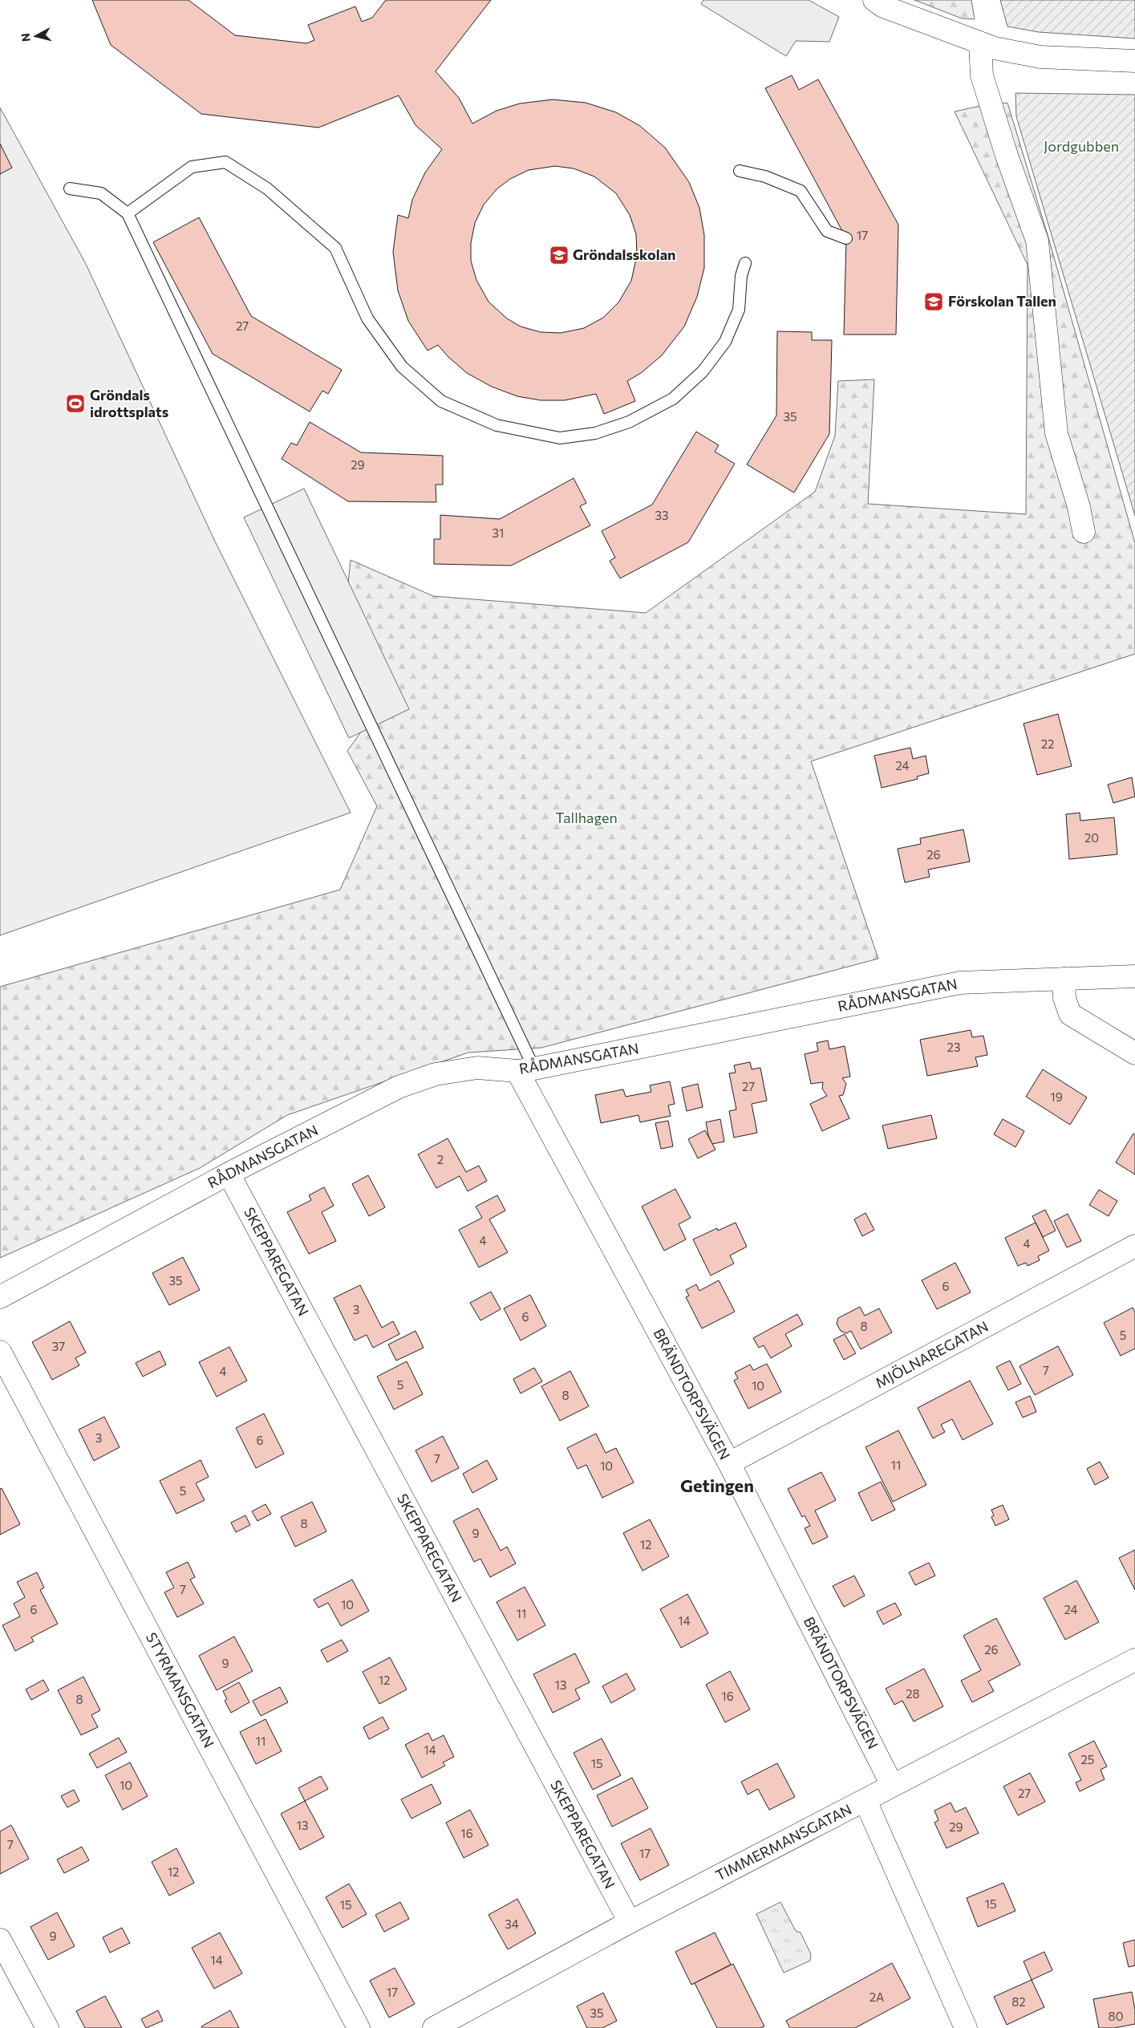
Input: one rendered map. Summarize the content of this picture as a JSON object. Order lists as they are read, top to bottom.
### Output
{
  "streets": {
    "street": [
      "RÅDMANSGATAN",
      "SKEPPAREGATAN",
      "MJÖLNAREGATAN",
      "BRÄNDTORPSVÄGEN",
      "STYRMANSGATAN",
      "TIMMERMANSGATAN"
    ]
  },
  "crossings": [
    ["RÅDMANSGATAN", "SKEPPAREGATAN"],
    ["RÅDMANSGATAN", "BRÄNDTORPSVÄGEN"],
    ["SKEPPAREGATAN", "TIMMERMANSGATAN"],
    ["MJÖLNAREGATAN", "BRÄNDTORPSVÄGEN"],
    ["BRÄNDTORPSVÄGEN", "TIMMERMANSGATAN"]
  ],
  "districts": ["Getingen"],
  "parks": ["Jordgubben", "Tallhagen"],
  "places": {
    "school or university": ["Gröndalsskolan", "Förskolan Tallen"],
    "sports": ["Gröndals idrottsplats"]
  },
  "house_numbers": [
    "17",
    "27",
    "35",
    "29",
    "33",
    "31",
    "22",
    "24",
    "20",
    "26",
    "23",
    "27",
    "19",
    "2",
    "4",
    "4",
    "35",
    "6",
    "3",
    "6",
    "8",
    "5",
    "37",
    "7",
    "4",
    "5",
    "10",
    "8",
    "3",
    "6",
    "7",
    "11",
    "10",
    "5",
    "8",
    "9",
    "12",
    "7",
    "10",
    "6",
    "24",
    "11",
    "14",
    "26",
    "9",
    "12",
    "13",
    "28",
    "16",
    "8",
    "11",
    "14",
    "25",
    "15",
    "10",
    "27",
    "13",
    "29",
    "16",
    "7",
    "17",
    "12",
    "15",
    "15",
    "34",
    "9",
    "14",
    "17",
    "2A",
    "82",
    "35",
    "80"
  ],
  "north": "left"
}
